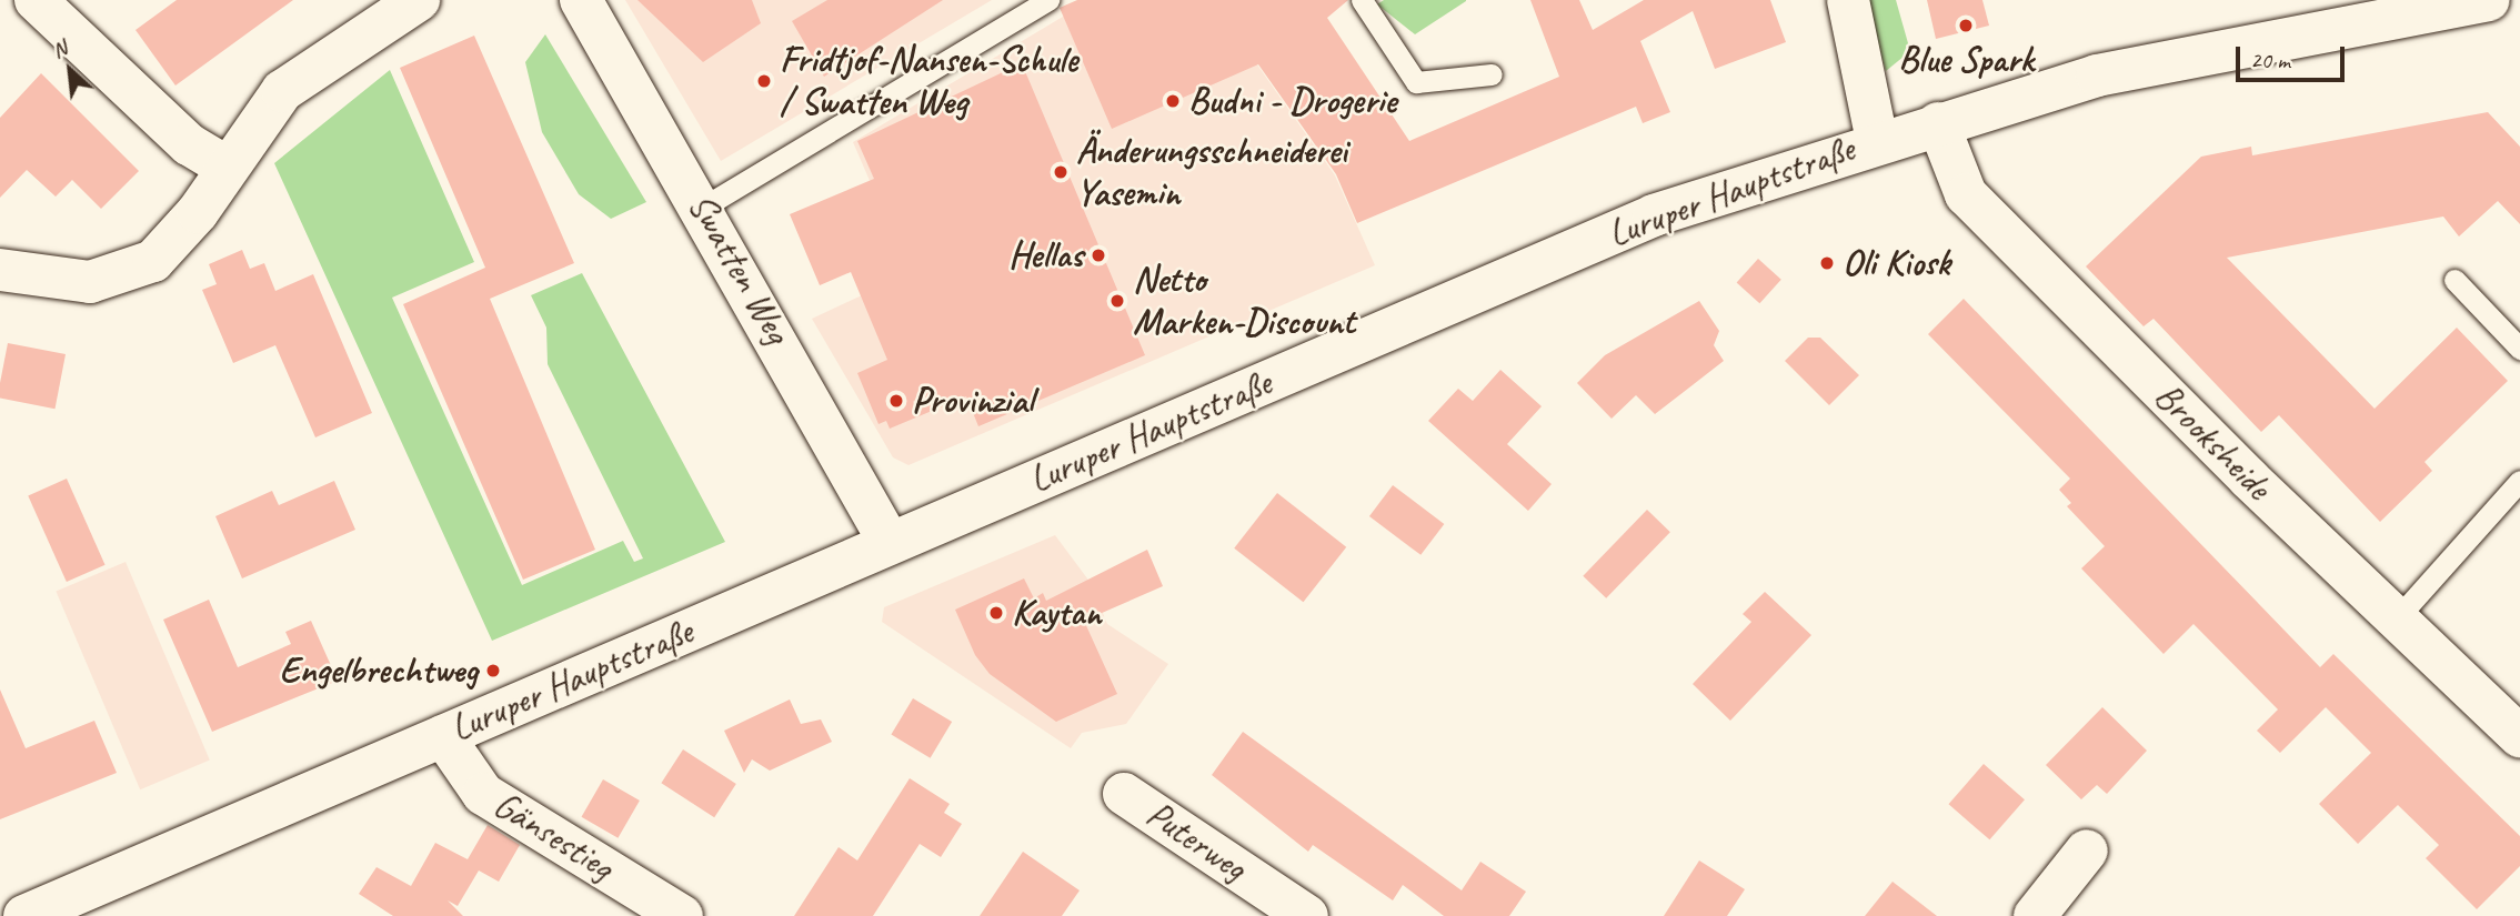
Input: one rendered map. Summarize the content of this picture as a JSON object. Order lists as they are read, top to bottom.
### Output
{
  "streets": {
    "street": [
      "Luruper Hauptstraße",
      "Swatten Weg",
      "Brooksheide",
      "Gänsestieg",
      "Puterweg"
    ]
  },
  "crossings": [
    ["Luruper Hauptstraße", "Swatten Weg"],
    ["Luruper Hauptstraße", "Brooksheide"],
    ["Luruper Hauptstraße", "Gänsestieg"]
  ],
  "places": [
    "Blue Spark",
    "Fridtjof-Nansen-Schule / Swatten Weg",
    "Budni - Drogerie",
    "Änderungsschneiderei Yasemin",
    "Hellas",
    "Oli Kiosk",
    "Netto Marken-Discount",
    "Provinzial",
    "Kaytan",
    "Engelbrechtweg"
  ],
  "scale_bar": "20 m",
  "north": "top left"
}
